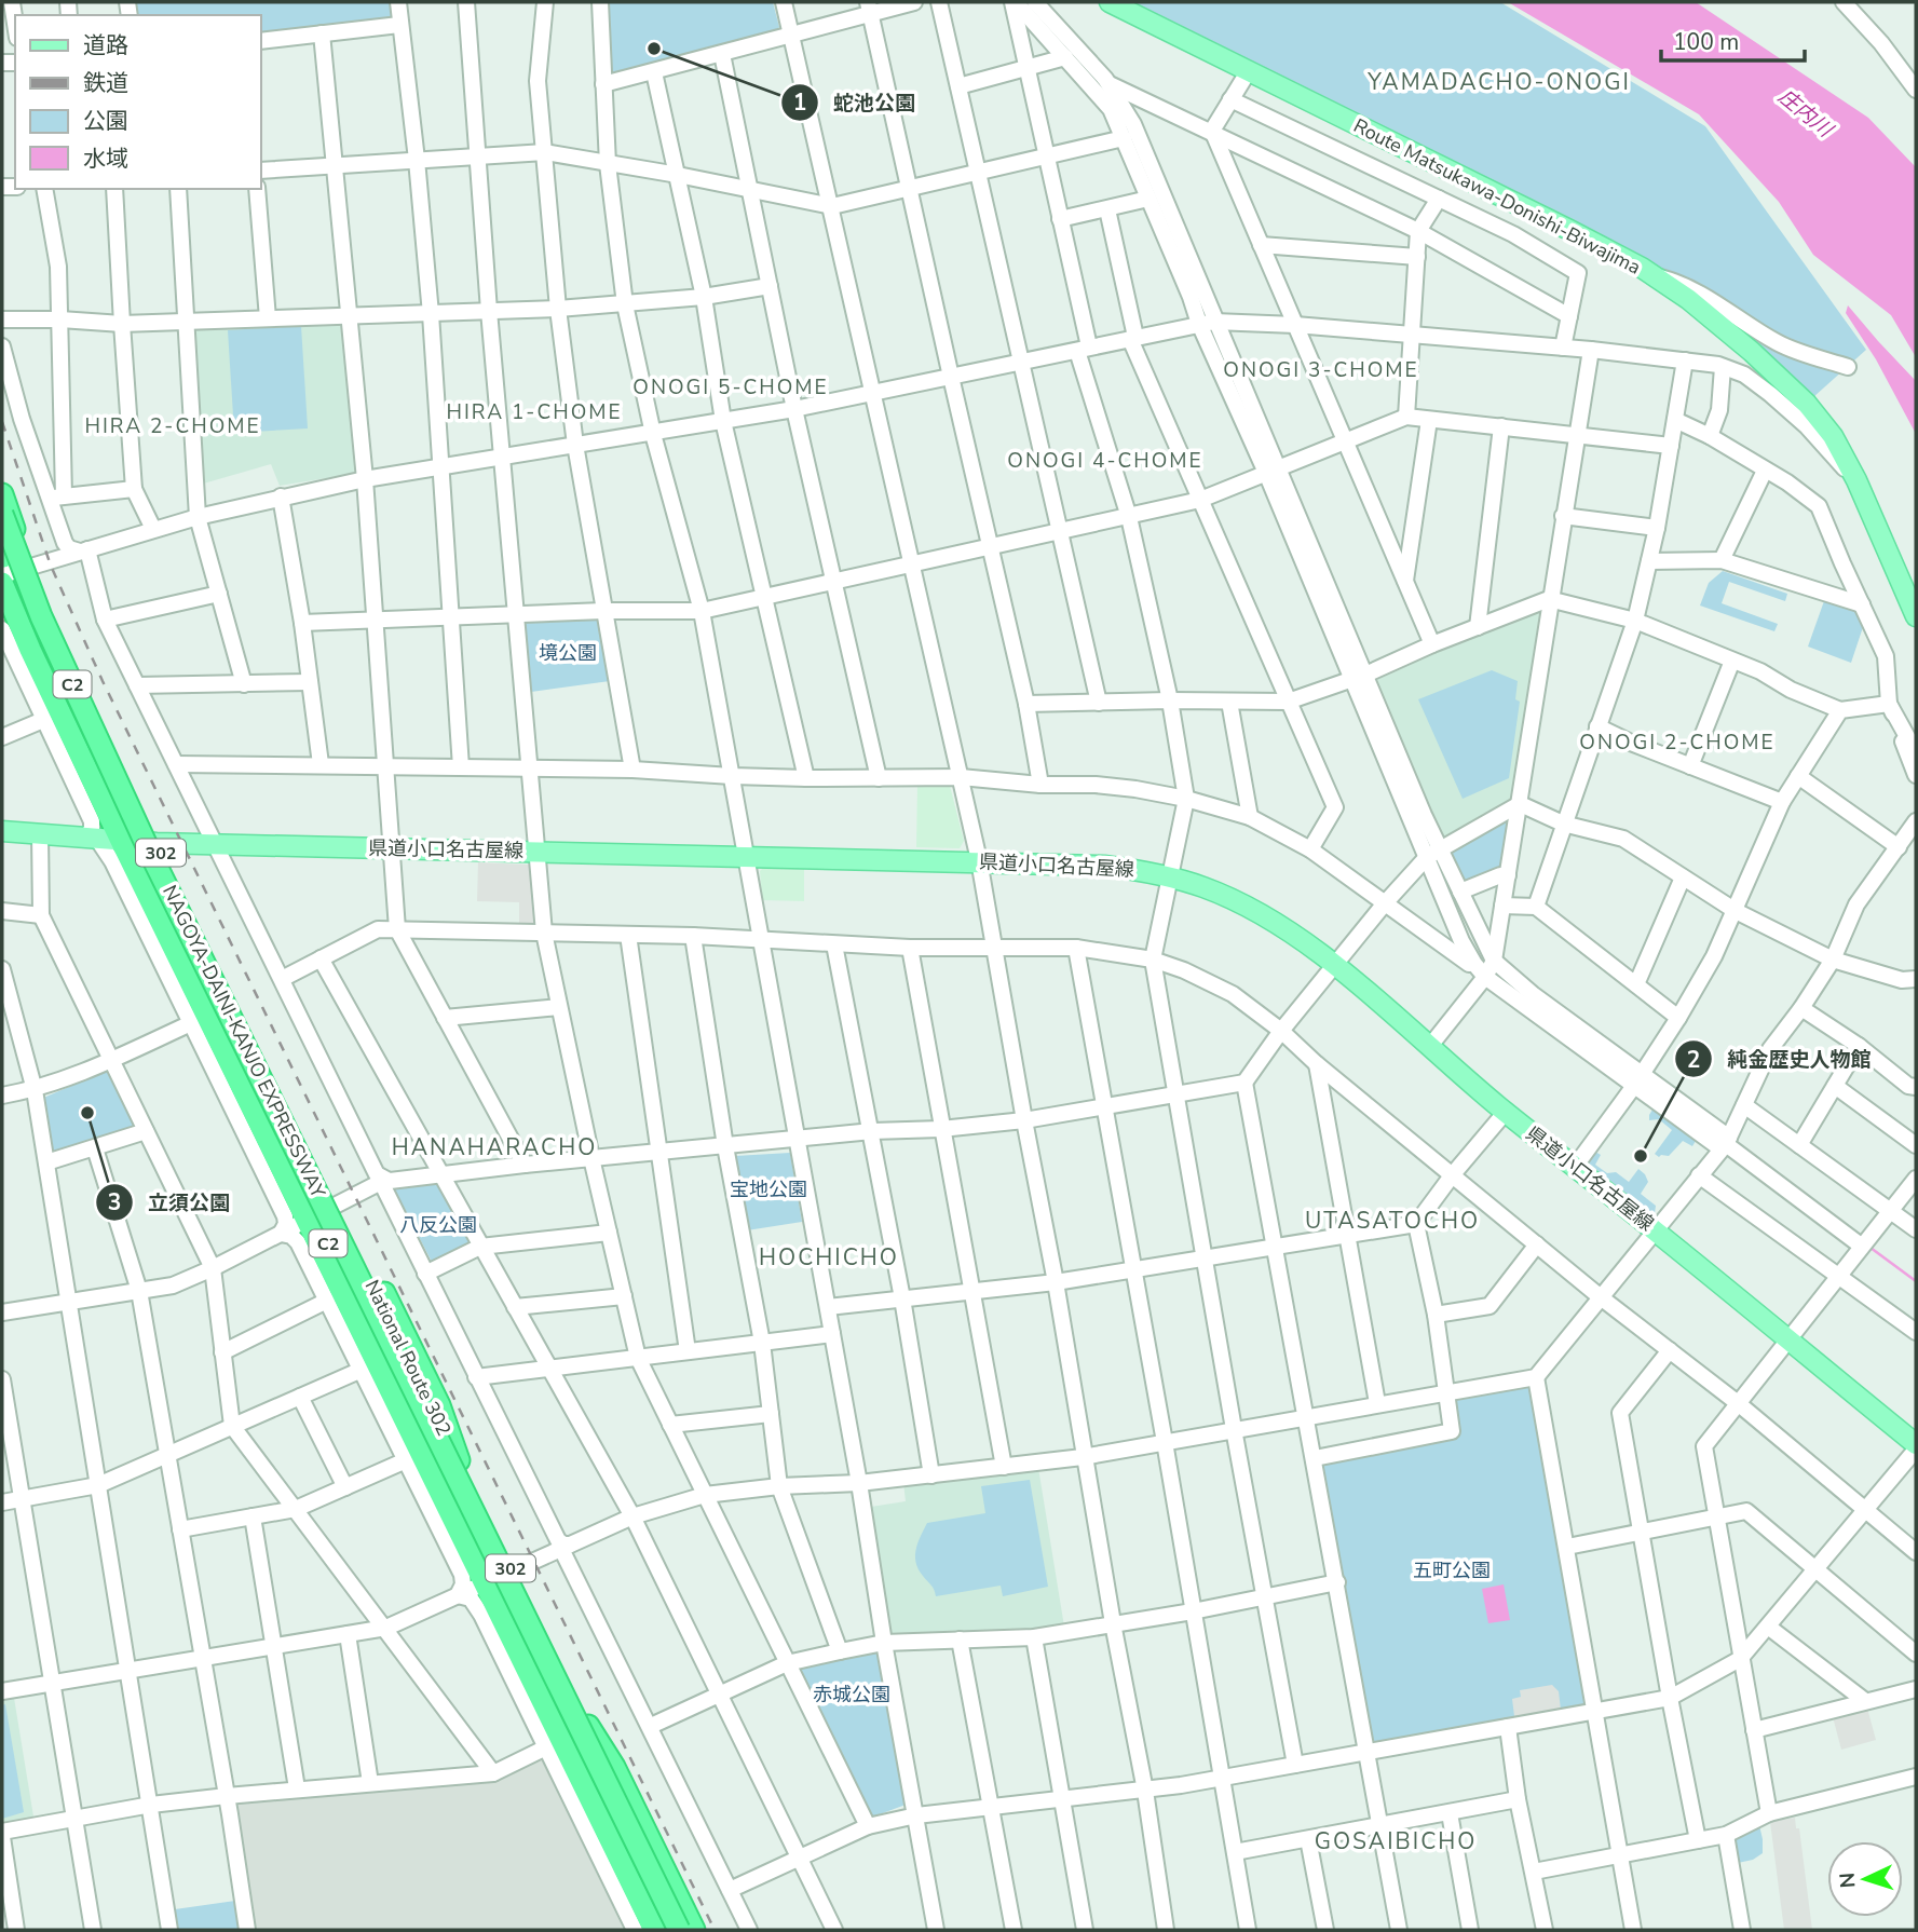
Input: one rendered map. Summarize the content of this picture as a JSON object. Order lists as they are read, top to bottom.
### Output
{
  "streets": {
    "highway": [
      "C2",
      "302",
      "NAGOYA-DAINI-KANJO EXPRESSWAY",
      "National Route 302"
    ],
    "main road": ["Route Matsukawa-Donishi-Biwajima", "県道小口名古屋線"]
  },
  "crossings": [
    ["県道小口名古屋線", "National Route 302"]
  ],
  "districts": [
    "YAMADACHO-ONOGI",
    "ONOGI 3-CHOME",
    "ONOGI 5-CHOME",
    "HIRA 1-CHOME",
    "HIRA 2-CHOME",
    "ONOGI 4-CHOME",
    "ONOGI 2-CHOME",
    "HANAHARACHO",
    "UTASATOCHO",
    "HOCHICHO",
    "GOSAIBICHO"
  ],
  "water": ["庄内川"],
  "parks": [
    "境公園",
    "宝地公園",
    "八反公園",
    "五町公園",
    "赤城公園"
  ],
  "places": ["蛇池公園", "立須公園", "純金歴史人物館"],
  "legend": [
    "道路",
    "鉄道",
    "公園",
    "水域"
  ],
  "scale_bar": "100 m",
  "north": "left"
}
